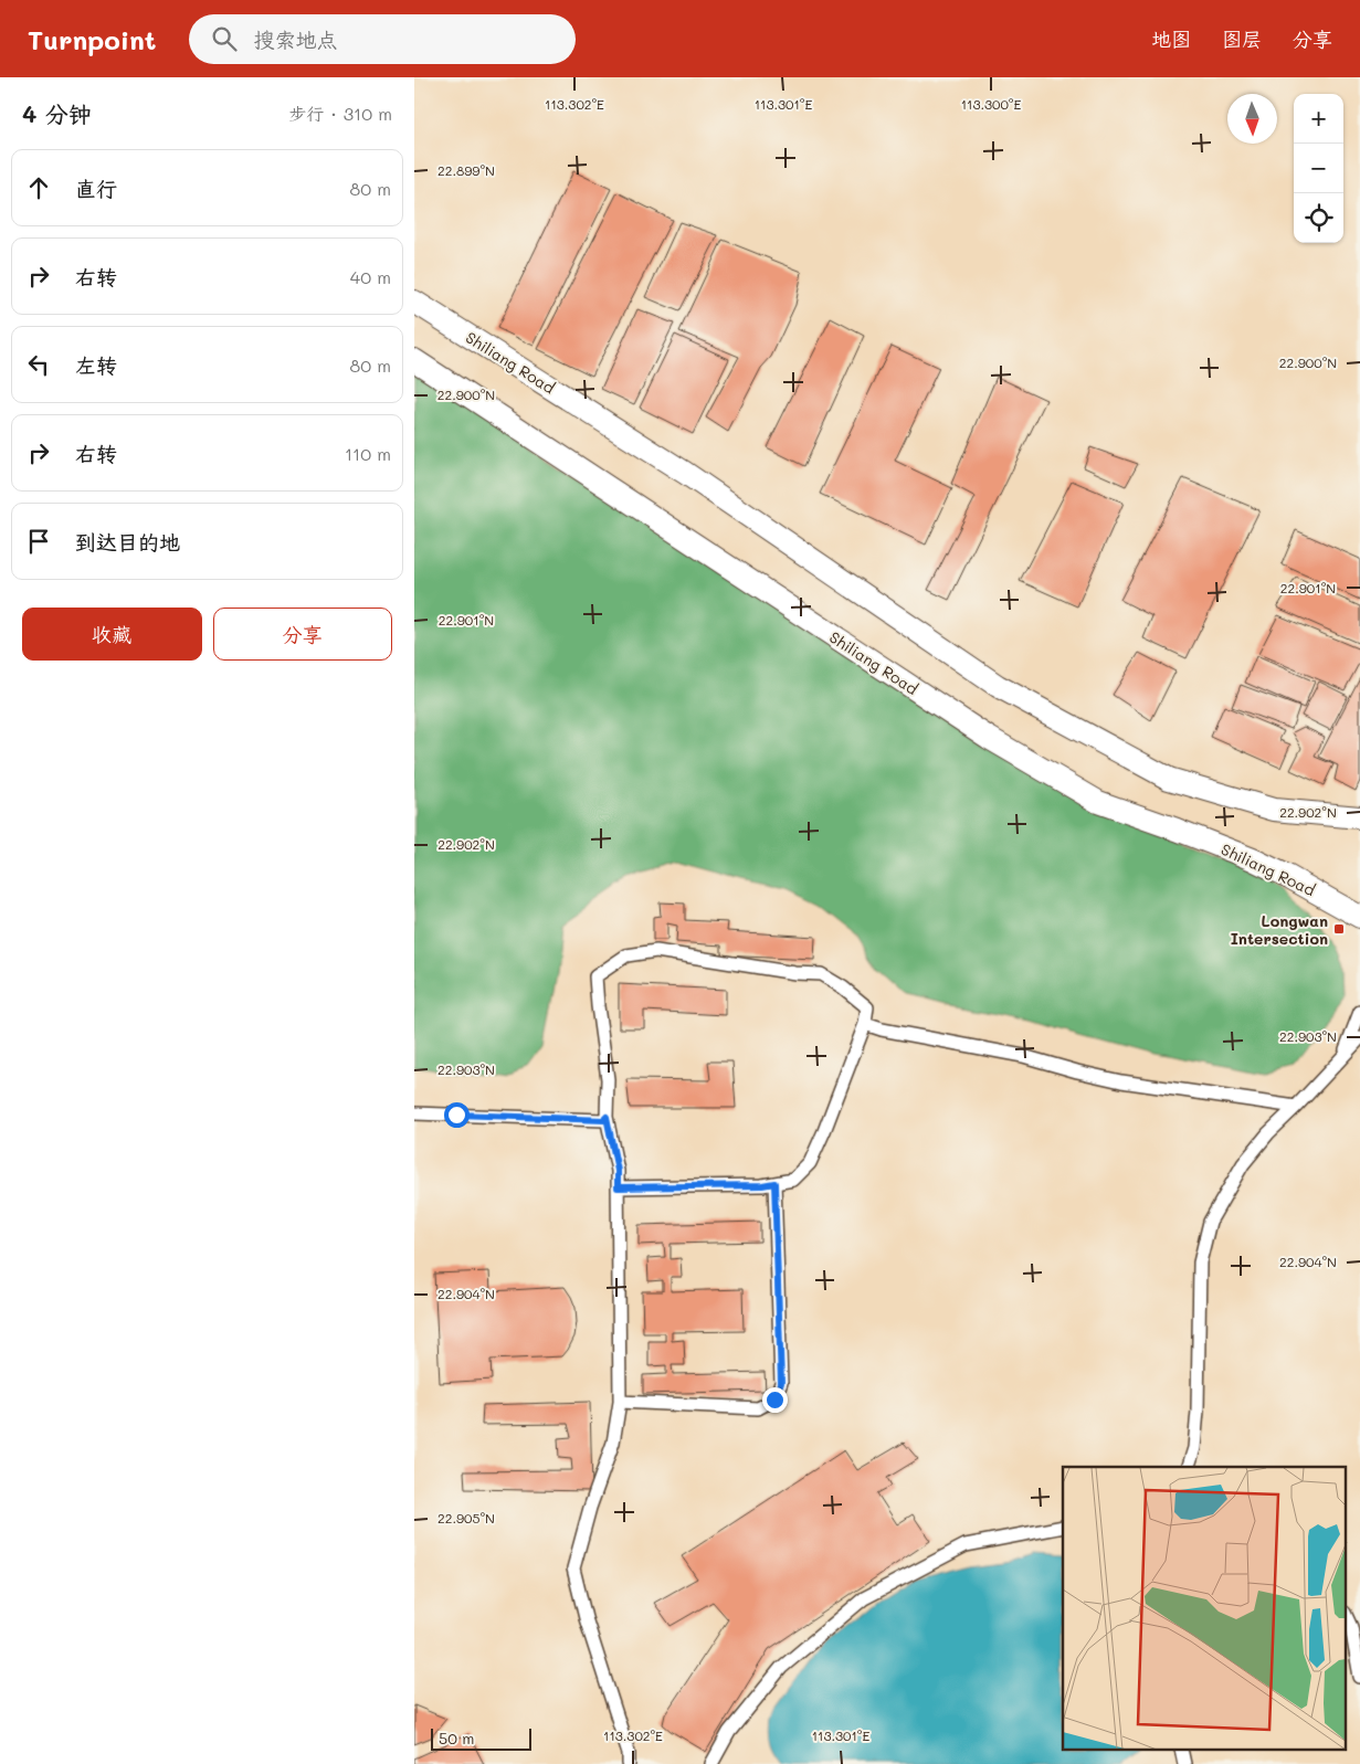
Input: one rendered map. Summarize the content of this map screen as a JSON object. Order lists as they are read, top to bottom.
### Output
{
  "streets": {
    "highway": ["Shiliang Road"]
  },
  "places": {
    "transit": ["Longwan Intersection"]
  },
  "scale_bar": "50 m",
  "north": "bottom",
  "page": {
    "header": "Turnpoint",
    "search": "搜索地点",
    "nav": ["地图", "图层", "分享"],
    "heading": ["4 分钟", "步行 · 310 m"],
    "map_buttons": ["+", "−"],
    "list": [
      ["直行", "80 m"],
      ["右转", "40 m"],
      ["左转", "80 m"],
      ["右转", "110 m"],
      "到达目的地"
    ],
    "buttons": ["收藏", "分享"],
    "scale": "50 m"
  },
  "coordinates": [
    "113.302°E",
    "113.301°E",
    "113.300°E",
    "22.899°N",
    "22.900°N",
    "22.901°N",
    "22.902°N",
    "22.903°N",
    "22.904°N",
    "22.905°N"
  ]
}
